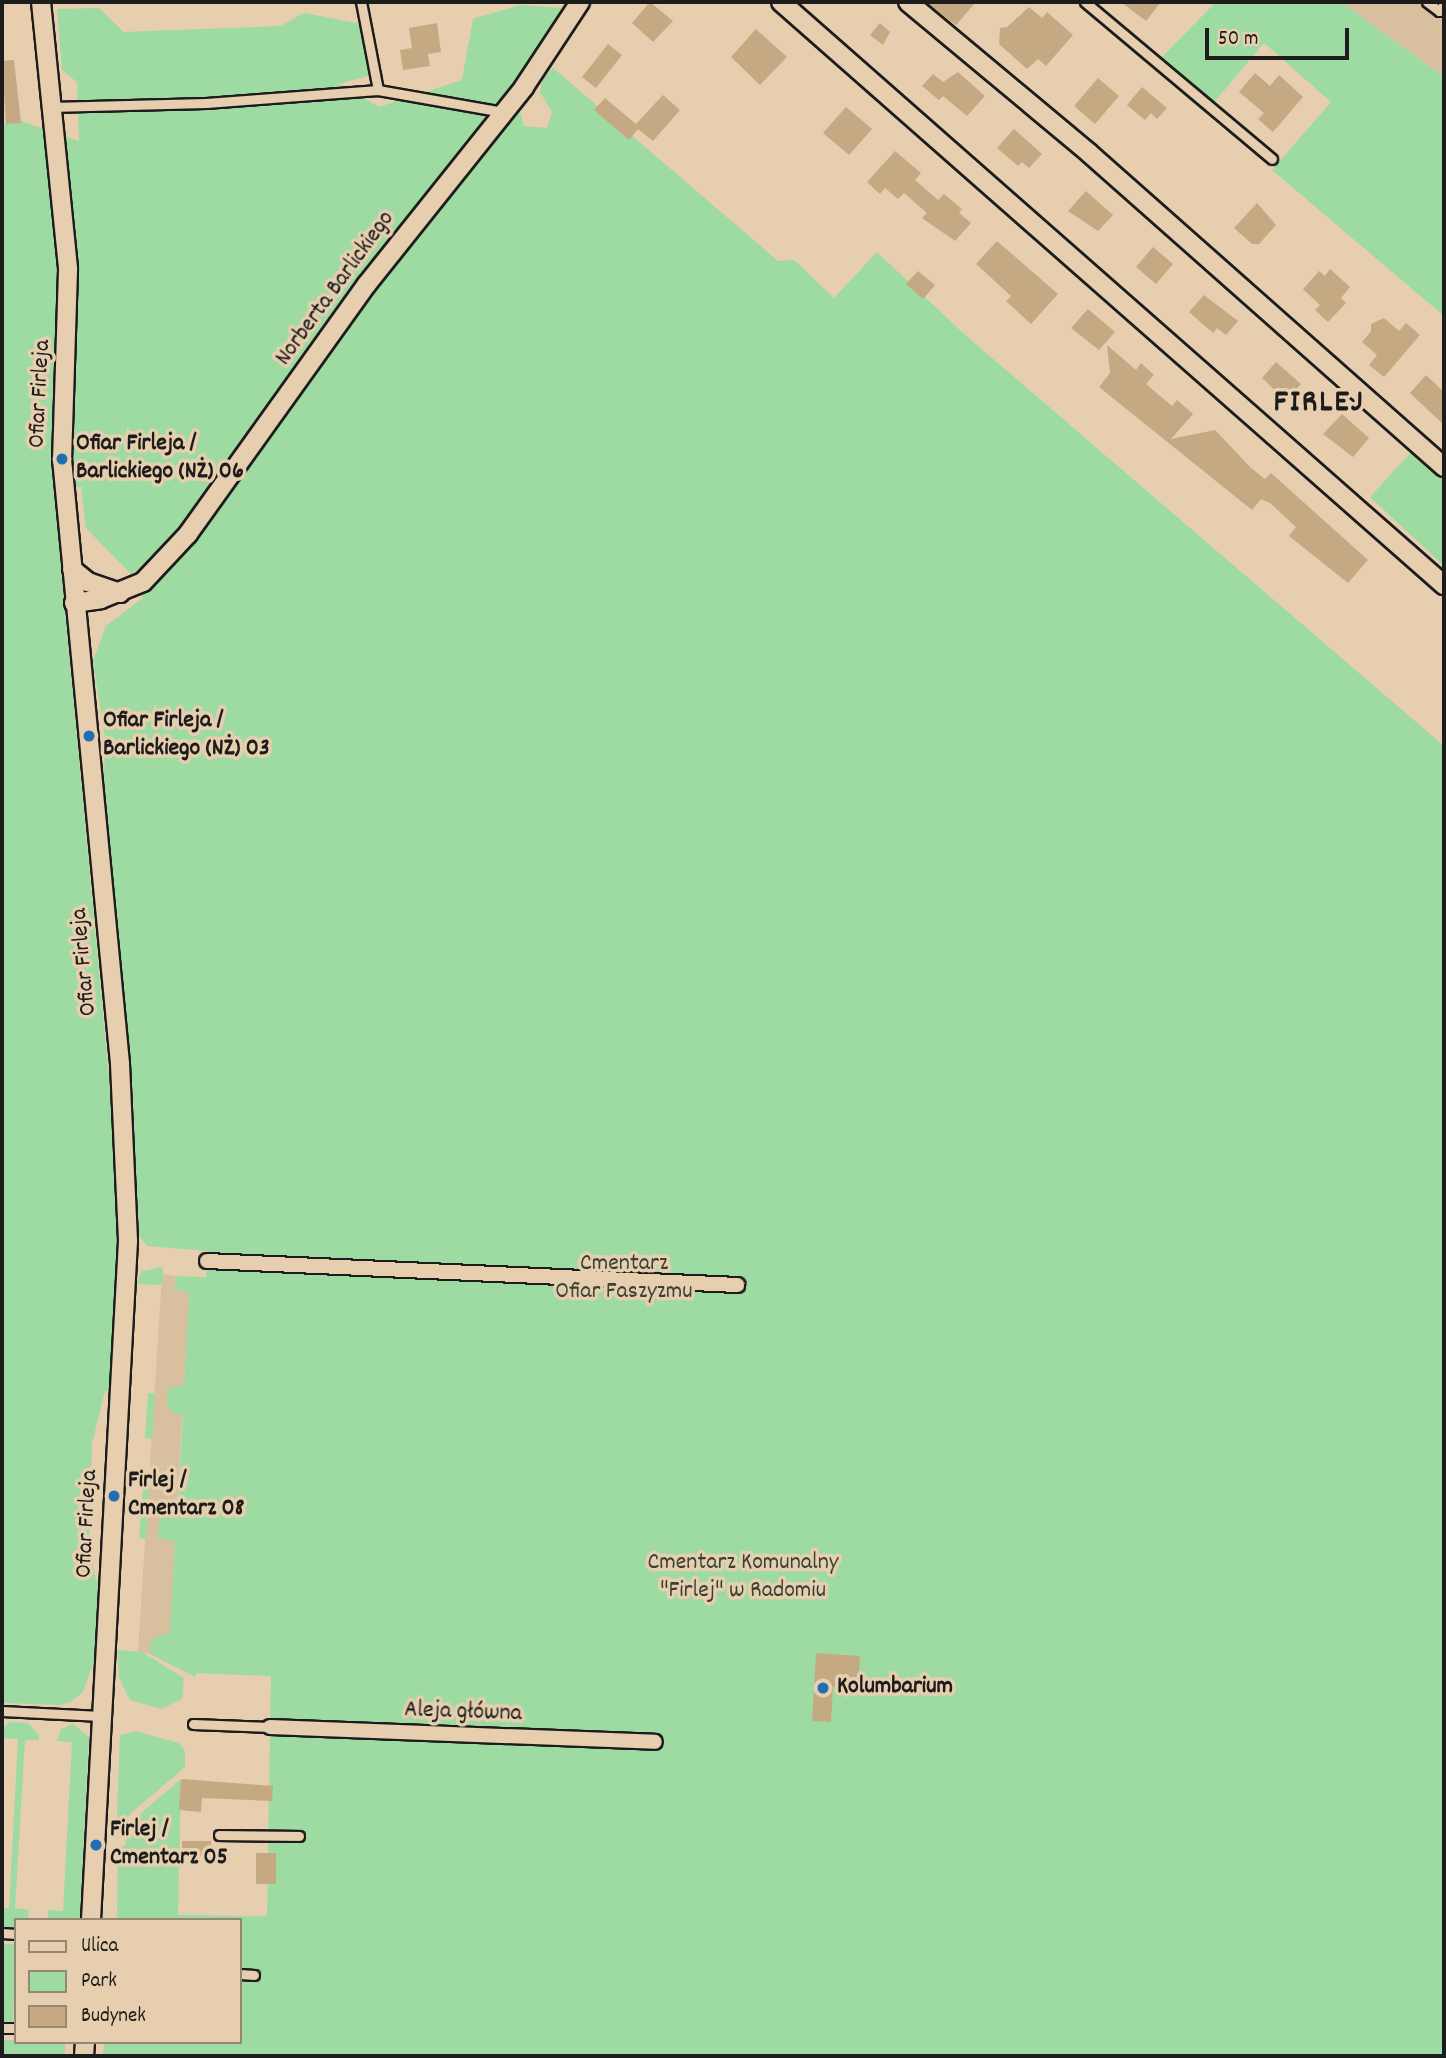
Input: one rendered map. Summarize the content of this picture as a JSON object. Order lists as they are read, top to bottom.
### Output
{
  "streets": {
    "street": ["Norberta Barlickiego", "Ofiar Firleja", "Aleja główna"]
  },
  "crossings": [
    ["Norberta Barlickiego", "Ofiar Firleja"]
  ],
  "districts": ["FIRLEJ"],
  "parks": ["Cmentarz Ofiar Faszyzmu", "Cmentarz Komunalny \"Firlej\" w Radomiu"],
  "places": [
    "Ofiar Firleja / Barlickiego (NŻ) 06",
    "Ofiar Firleja / Barlickiego (NŻ) 03",
    "Firlej / Cmentarz 08",
    "Kolumbarium",
    "Firlej / Cmentarz 05"
  ],
  "legend": ["Ulica", "Park", "Budynek"],
  "scale_bar": "50 m"
}
